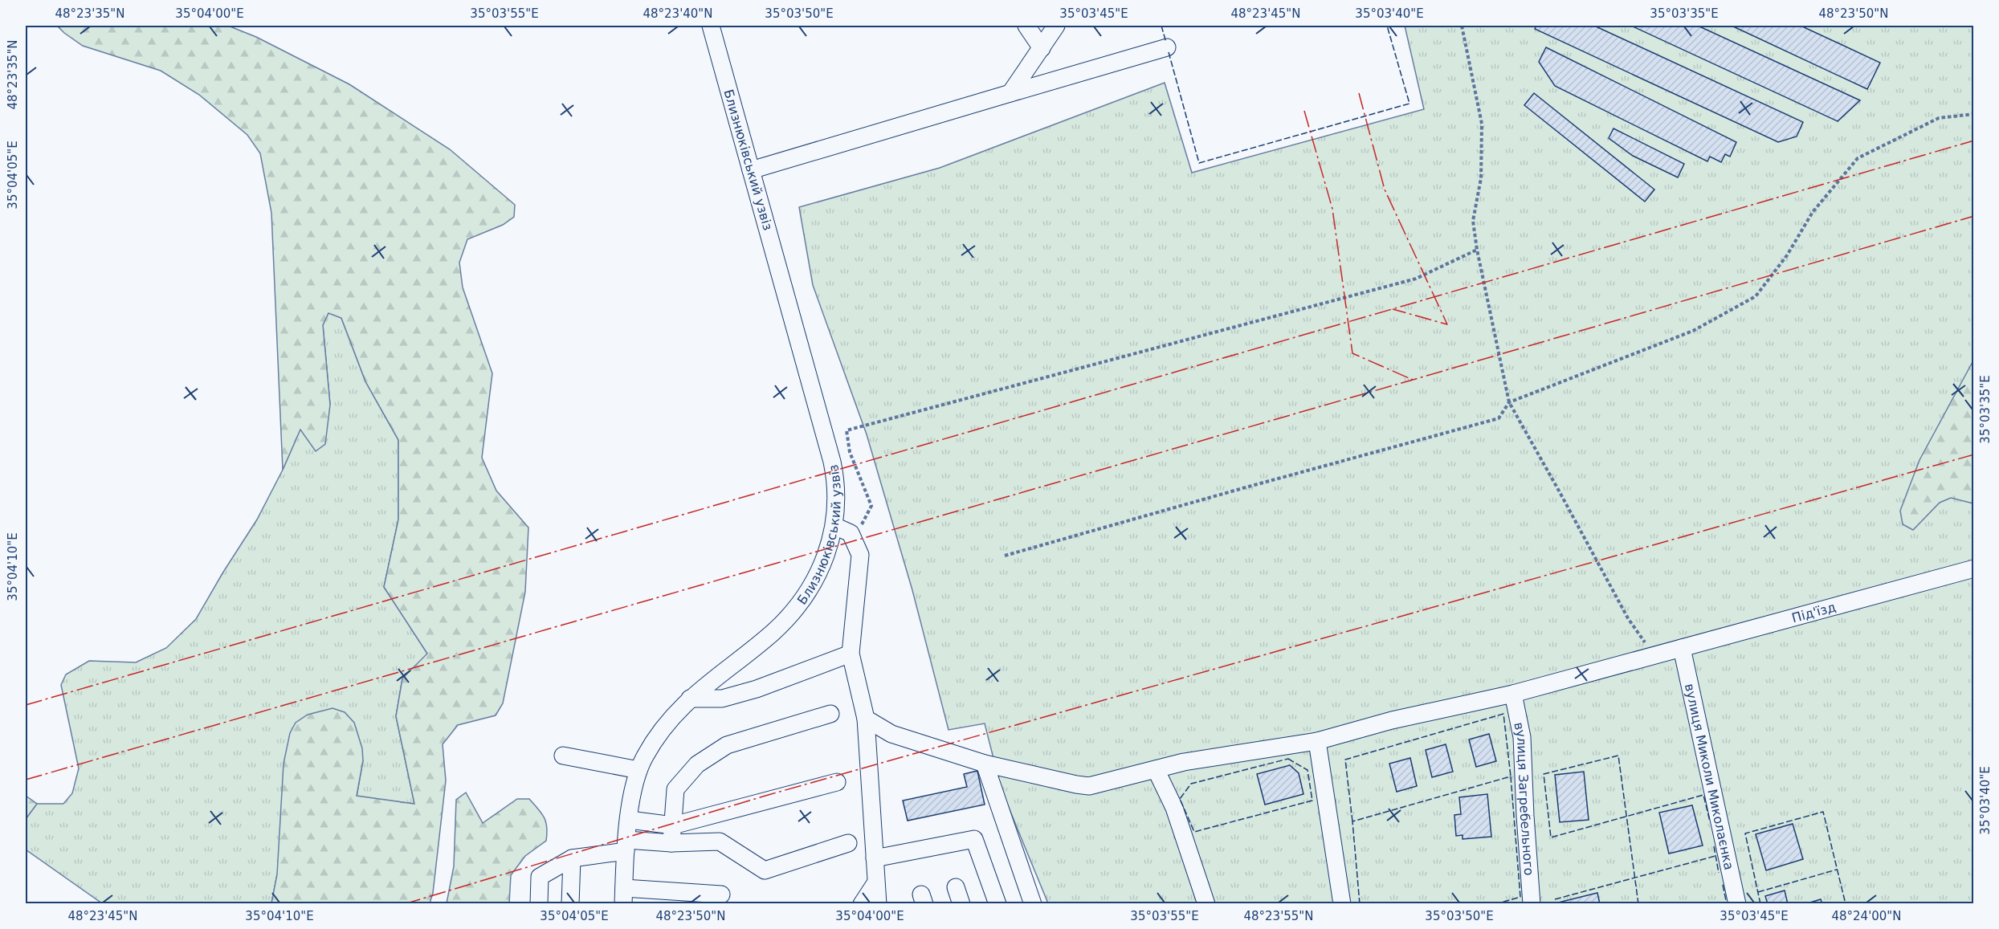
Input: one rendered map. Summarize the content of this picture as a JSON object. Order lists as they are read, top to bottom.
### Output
{
  "streets": {
    "street": [
      "Близнюківський узвіз",
      "Під'їзд",
      "вулиця Миколи Миколаєнка",
      "вулиця Загребельного"
    ]
  },
  "crossings": [
    ["Під'їзд", "вулиця Миколи Миколаєнка"],
    ["Під'їзд", "вулиця Загребельного"]
  ],
  "coordinates": [
    "48°23'35\"N",
    "35°04'00\"E",
    "35°03'55\"E",
    "48°23'40\"N",
    "35°03'50\"E",
    "35°03'45\"E",
    "48°23'45\"N",
    "35°03'40\"E",
    "35°03'35\"E",
    "48°23'50\"N",
    "35°04'05\"E",
    "35°04'10\"E",
    "48°23'55\"N",
    "48°24'00\"N"
  ]
}
